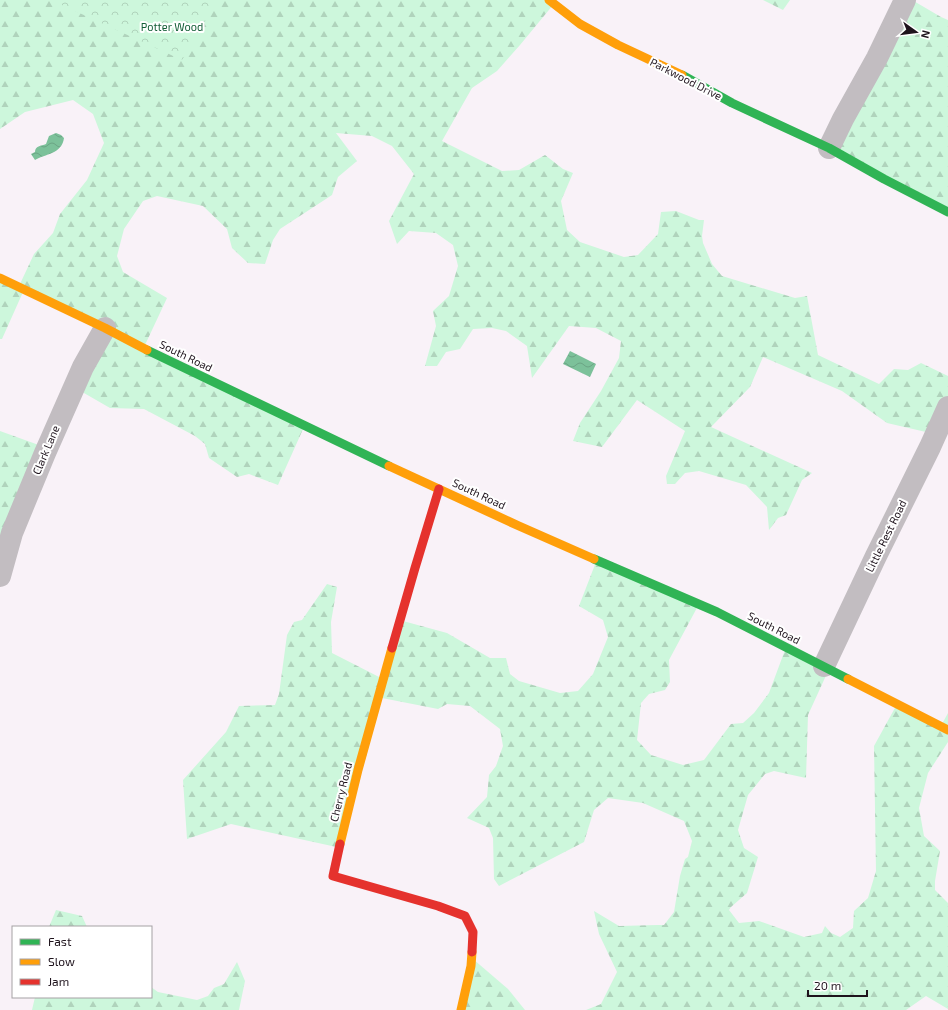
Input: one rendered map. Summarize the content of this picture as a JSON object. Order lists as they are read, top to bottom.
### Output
{
  "streets": {
    "street": [
      "Parkwood Drive",
      "South Road",
      "Clark Lane",
      "Little Rest Road",
      "Cherry Road"
    ]
  },
  "crossings": [
    ["South Road", "Clark Lane"],
    ["South Road", "Little Rest Road"],
    ["South Road", "Cherry Road"]
  ],
  "parks": ["Potter Wood"],
  "legend": ["Fast", "Slow", "Jam"],
  "scale_bar": "20 m",
  "north": "right"
}
